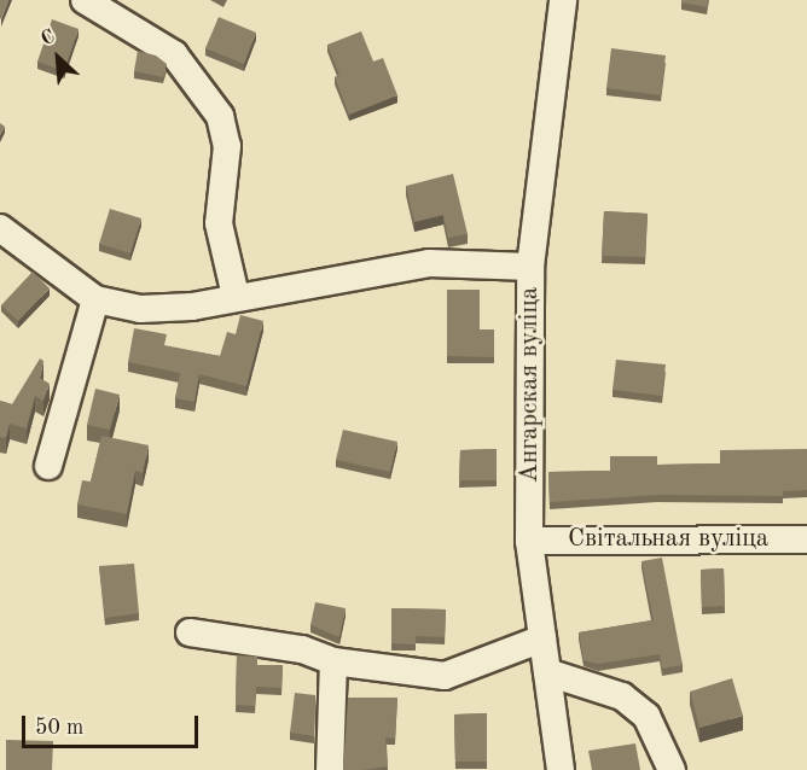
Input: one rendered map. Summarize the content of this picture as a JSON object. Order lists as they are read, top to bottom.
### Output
{
  "streets": {
    "street": ["Ангарская вуліца", "Світальная вуліца"]
  },
  "crossings": [
    ["Ангарская вуліца", "Світальная вуліца"]
  ],
  "scale_bar": "50 m",
  "north": "top left"
}
